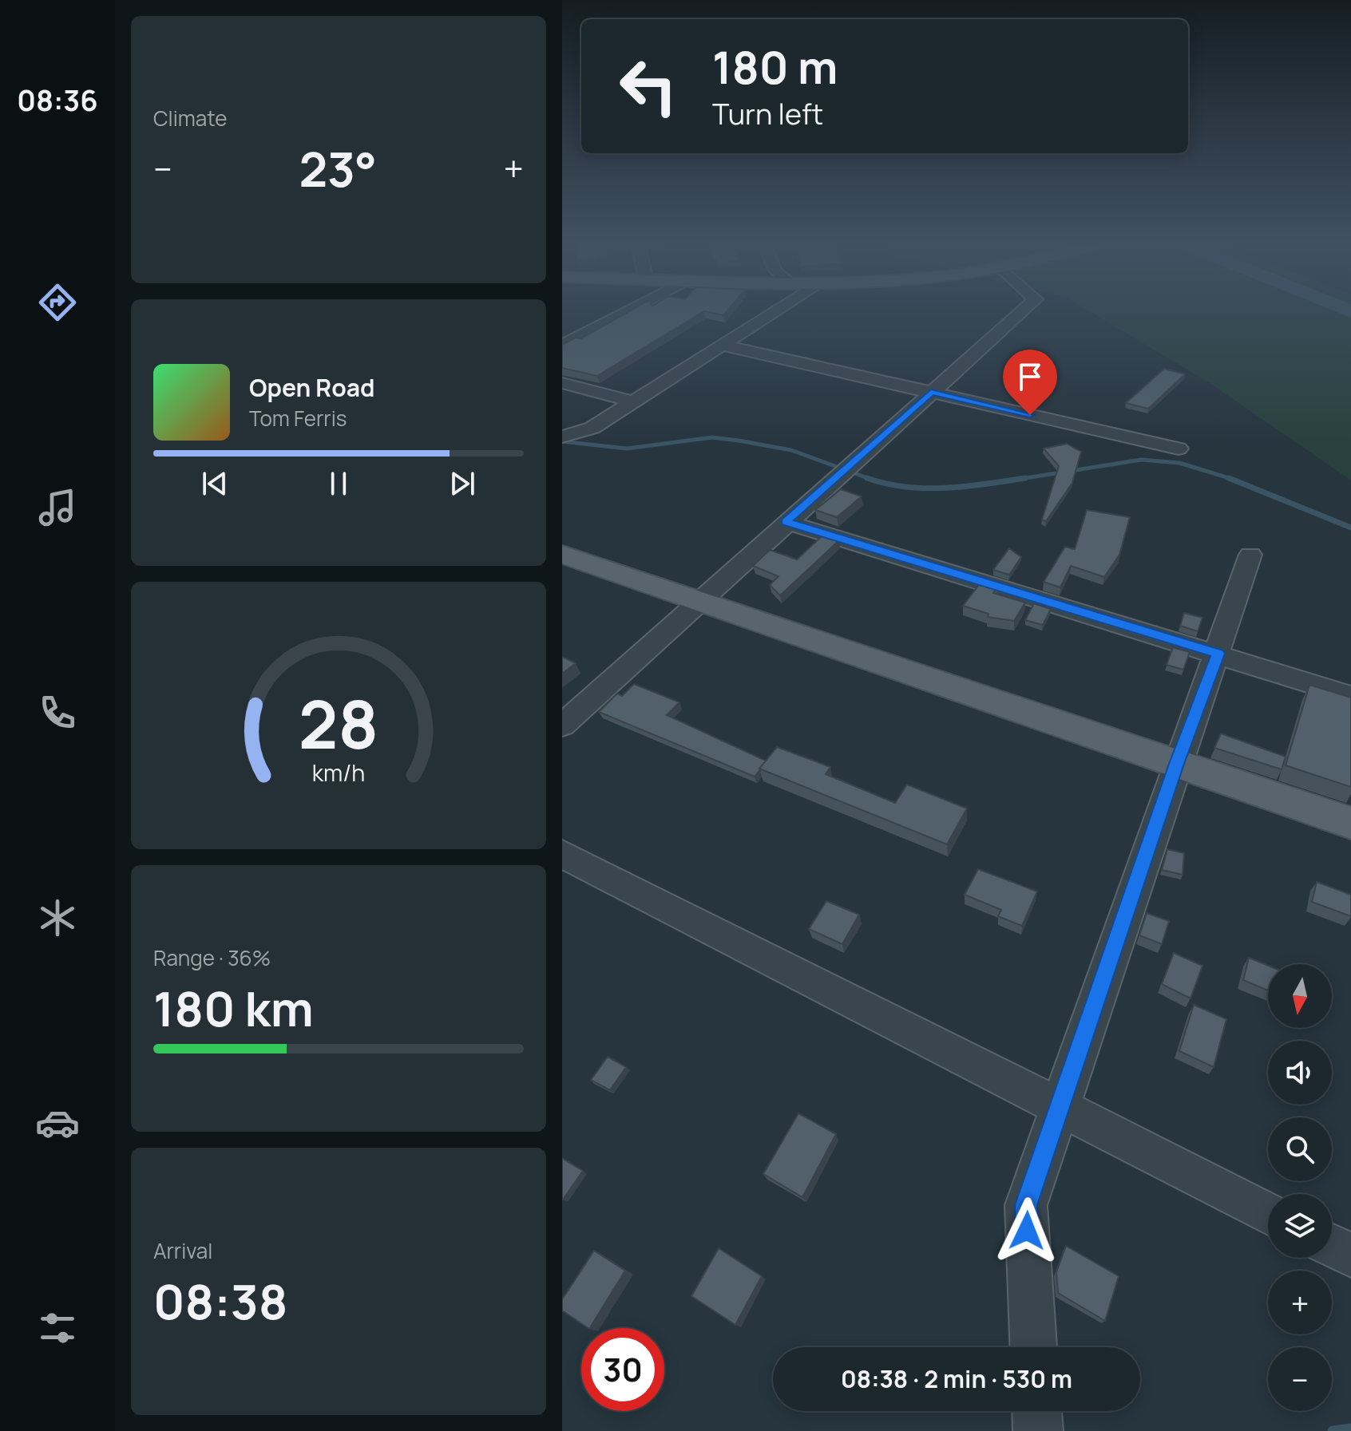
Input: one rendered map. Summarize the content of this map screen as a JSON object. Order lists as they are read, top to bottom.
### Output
{
  "north": "bottom",
  "page": {
    "tabs": "08:36",
    "tile": [
      "Climate",
      ["Range · 36%", "180 km"],
      ["Arrival", "08:38"]
    ],
    "turn": ["180 m", "Turn left"],
    "heat": ["−", "23°", "+"],
    "song": ["Open Road", "Tom Ferris"],
    "map_buttons": ["+", "−"],
    "limit": "30",
    "trip": "08:38 · 2 min · 530 m",
    "gauge": ["28", "km/h"]
  }
}
